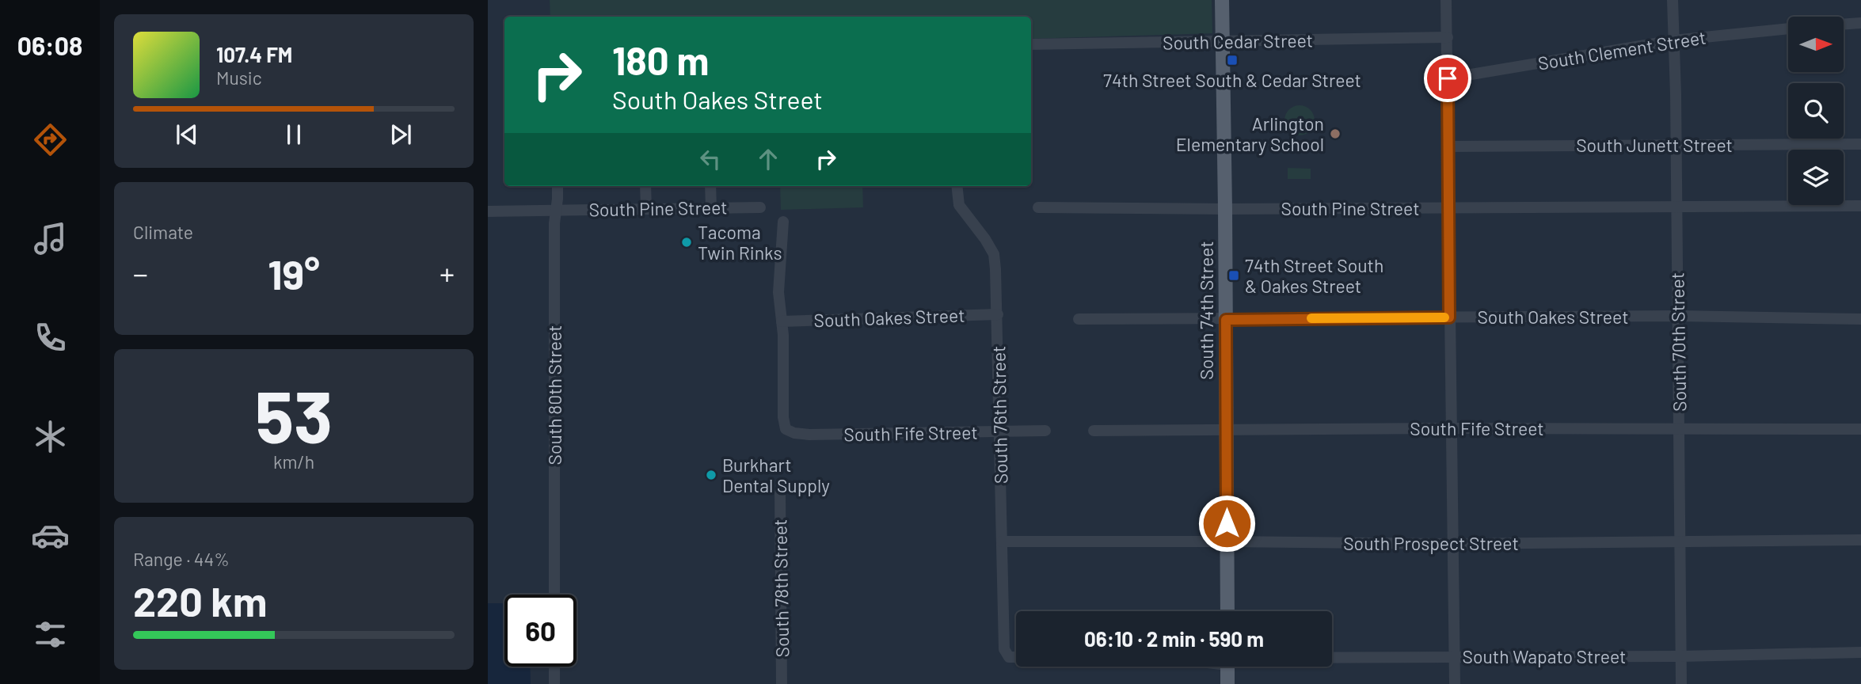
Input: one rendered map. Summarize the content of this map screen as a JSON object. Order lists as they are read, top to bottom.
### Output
{
  "streets": {
    "main road": ["South 74th Street"],
    "street": [
      "South Cedar Street",
      "South Clement Street",
      "South Junett Street",
      "South Pine Street",
      "South Oakes Street",
      "South 70th Street",
      "South 80th Street",
      "South 76th Street",
      "South Fife Street",
      "South Prospect Street",
      "South 78th Street",
      "South Wapato Street"
    ]
  },
  "crossings": [
    ["South Cedar Street", "South 74th Street"],
    ["South Clement Street", "South 70th Street"],
    ["South Junett Street", "South 70th Street"],
    ["South Pine Street", "South 74th Street"],
    ["South Pine Street", "South 70th Street"],
    ["South Pine Street", "South 80th Street"],
    ["South 74th Street", "South Oakes Street"],
    ["South 74th Street", "South Fife Street"],
    ["South 74th Street", "South Prospect Street"],
    ["South Oakes Street", "South 70th Street"],
    ["South Oakes Street", "South 76th Street"],
    ["South Oakes Street", "South Fife Street"],
    ["South 70th Street", "South Fife Street"],
    ["South 70th Street", "South Prospect Street"],
    ["South 70th Street", "South Wapato Street"],
    ["South 76th Street", "South Fife Street"],
    ["South 76th Street", "South Prospect Street"]
  ],
  "places": {
    "transit": ["74th Street South & Cedar Street", "74th Street South & Oakes Street"],
    "other": ["Arlington Elementary School", "Tacoma Twin Rinks", "Burkhart Dental Supply"]
  },
  "north": "right",
  "page": {
    "tabs": "06:08",
    "turn": ["180 m", "South Oakes Street"],
    "song": ["107.4 FM", "Music"],
    "tile": [
      "Climate",
      ["53", "km/h"],
      ["Range · 44%", "220 km"]
    ],
    "heat": ["−", "19°", "+"],
    "limit": "60",
    "trip": "06:10 · 2 min · 590 m"
  }
}
